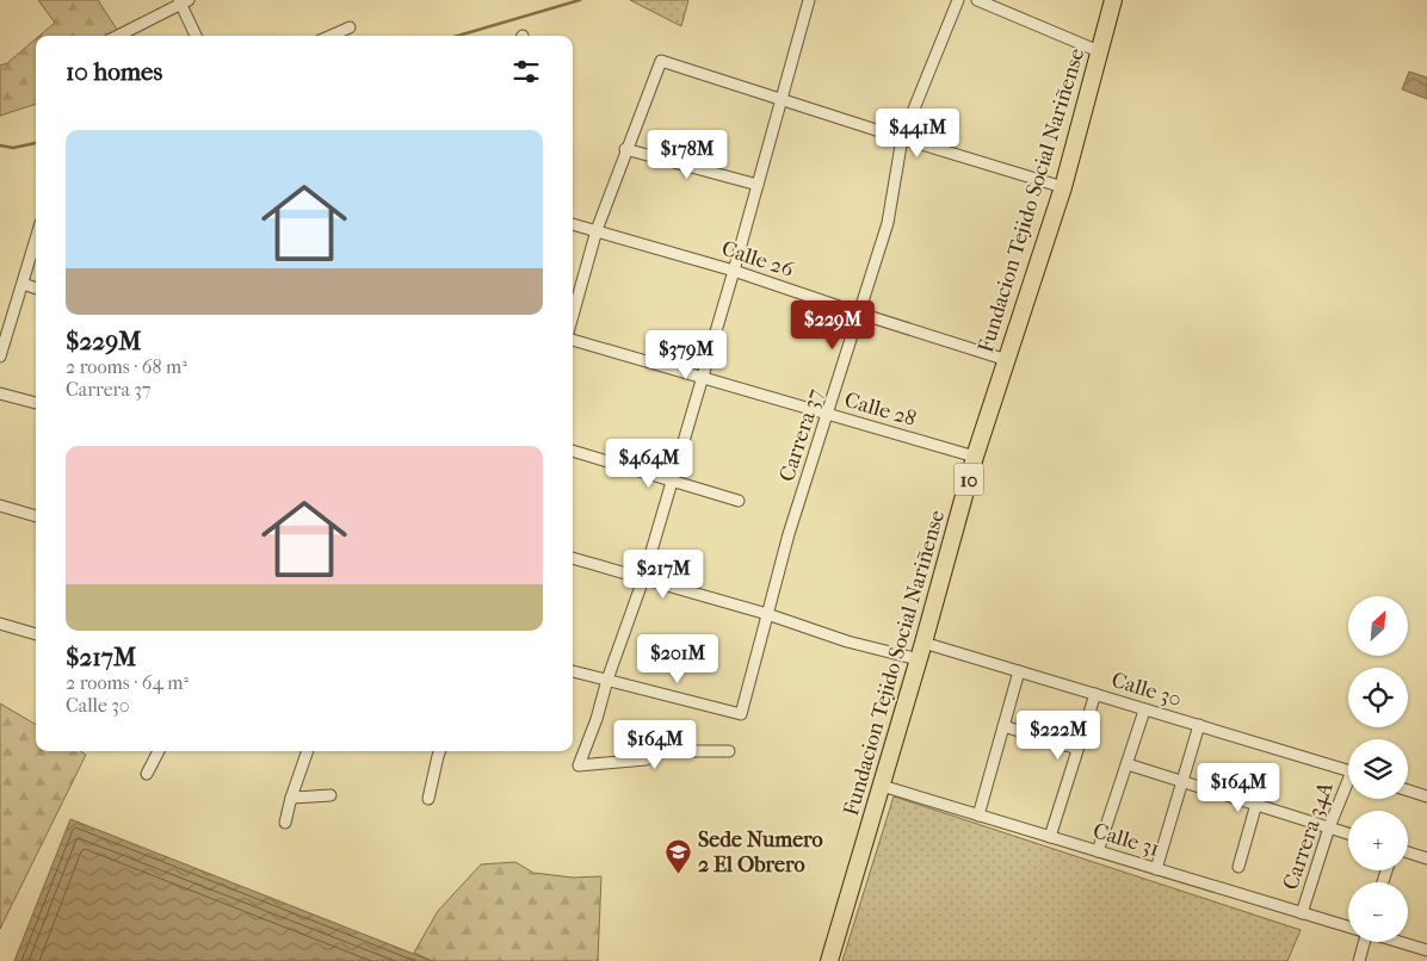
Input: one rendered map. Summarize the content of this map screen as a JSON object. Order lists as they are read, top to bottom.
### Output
{
  "streets": {
    "main road": ["Fundacion Tejido Social Nariñense", "10"],
    "street": [
      "Calle 26",
      "Calle 28",
      "Carrera 37",
      "Calle 30",
      "Carrera 34A",
      "Calle 31"
    ]
  },
  "crossings": [
    ["Fundacion Tejido Social Nariñense", "Calle 26"],
    ["Fundacion Tejido Social Nariñense", "Calle 28"],
    ["Fundacion Tejido Social Nariñense", "Calle 30"],
    ["Fundacion Tejido Social Nariñense", "Calle 31"],
    ["Calle 26", "Carrera 37"],
    ["Calle 28", "Carrera 37"],
    ["Carrera 34A", "Calle 31"]
  ],
  "places": {
    "school or university": ["Sede Numero 2 El Obrero"]
  },
  "north": "top right",
  "page": {
    "heading": "10 homes",
    "list": [
      {
        "name": "$229M",
        "note": "2 rooms · 68 m² · Carrera 37"
      },
      {
        "name": "$217M",
        "note": "2 rooms · 64 m² · Calle 30"
      }
    ],
    "price": [
      "$441M",
      "$178M",
      "$229M",
      "$379M",
      "$464M",
      "$217M",
      "$201M",
      "$222M",
      "$164M",
      "$164M"
    ],
    "map_buttons": ["+", "−"]
  }
}
